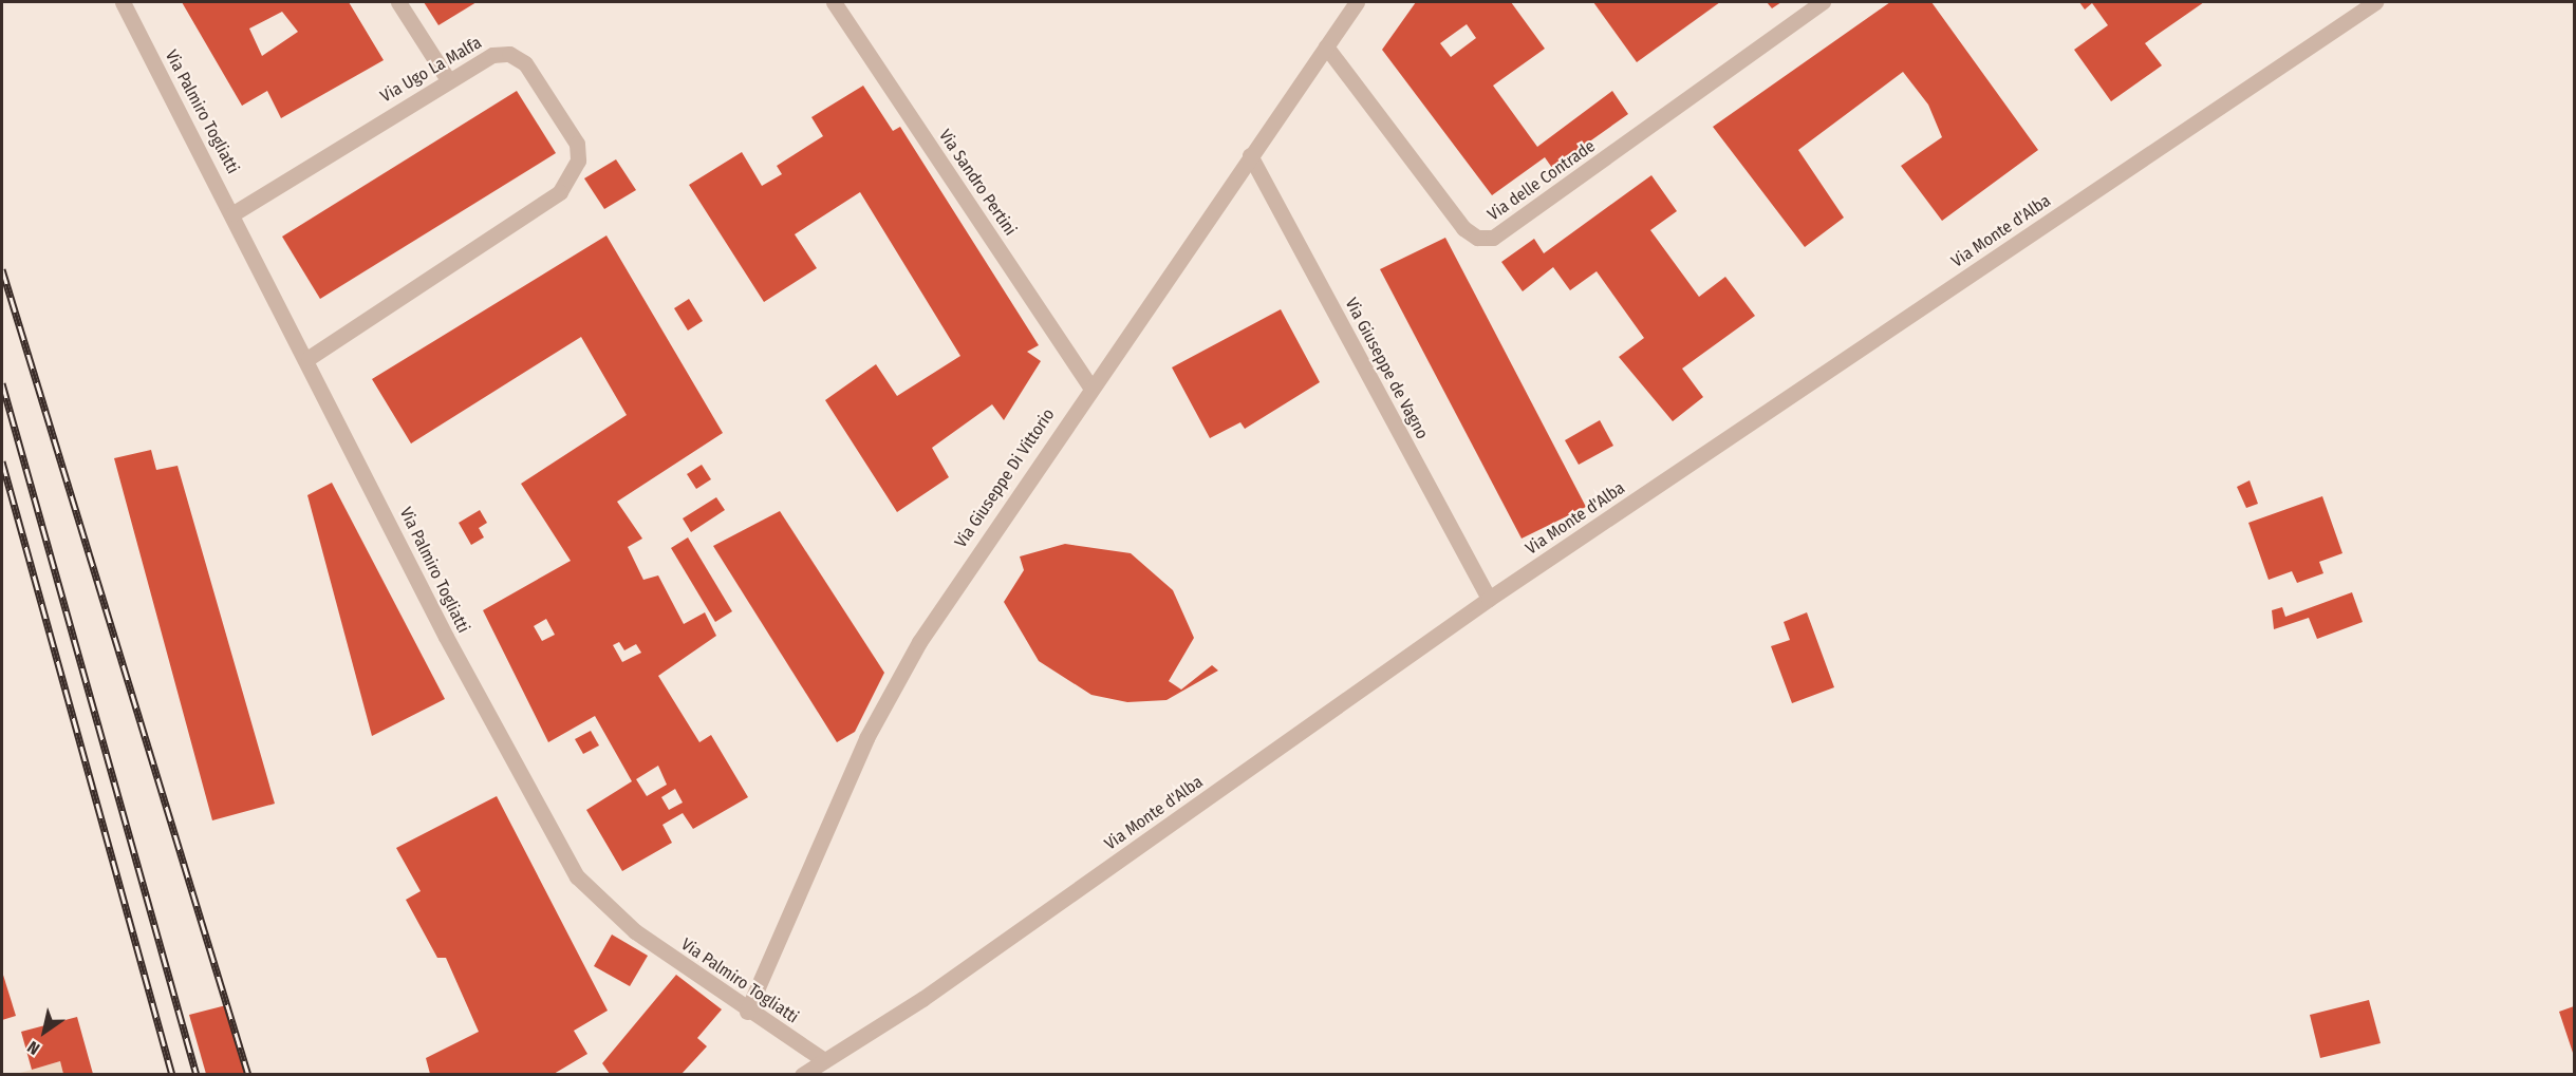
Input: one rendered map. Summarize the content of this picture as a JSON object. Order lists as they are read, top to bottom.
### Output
{
  "streets": {
    "street": [
      "Via Ugo La Malfa",
      "Via Palmiro Togliatti",
      "Via delle Contrade",
      "Via Sandro Pertini",
      "Via Monte d'Alba",
      "Via Giuseppe de Vagno",
      "Via Giuseppe Di Vittorio"
    ]
  },
  "crossings": [
    ["Via Ugo La Malfa", "Via Palmiro Togliatti"],
    ["Via Palmiro Togliatti", "Via Monte d'Alba"],
    ["Via Palmiro Togliatti", "Via Giuseppe Di Vittorio"],
    ["Via delle Contrade", "Via Giuseppe Di Vittorio"],
    ["Via Sandro Pertini", "Via Giuseppe Di Vittorio"],
    ["Via Monte d'Alba", "Via Giuseppe de Vagno"],
    ["Via Giuseppe de Vagno", "Via Giuseppe Di Vittorio"]
  ],
  "north": "bottom left"
}
